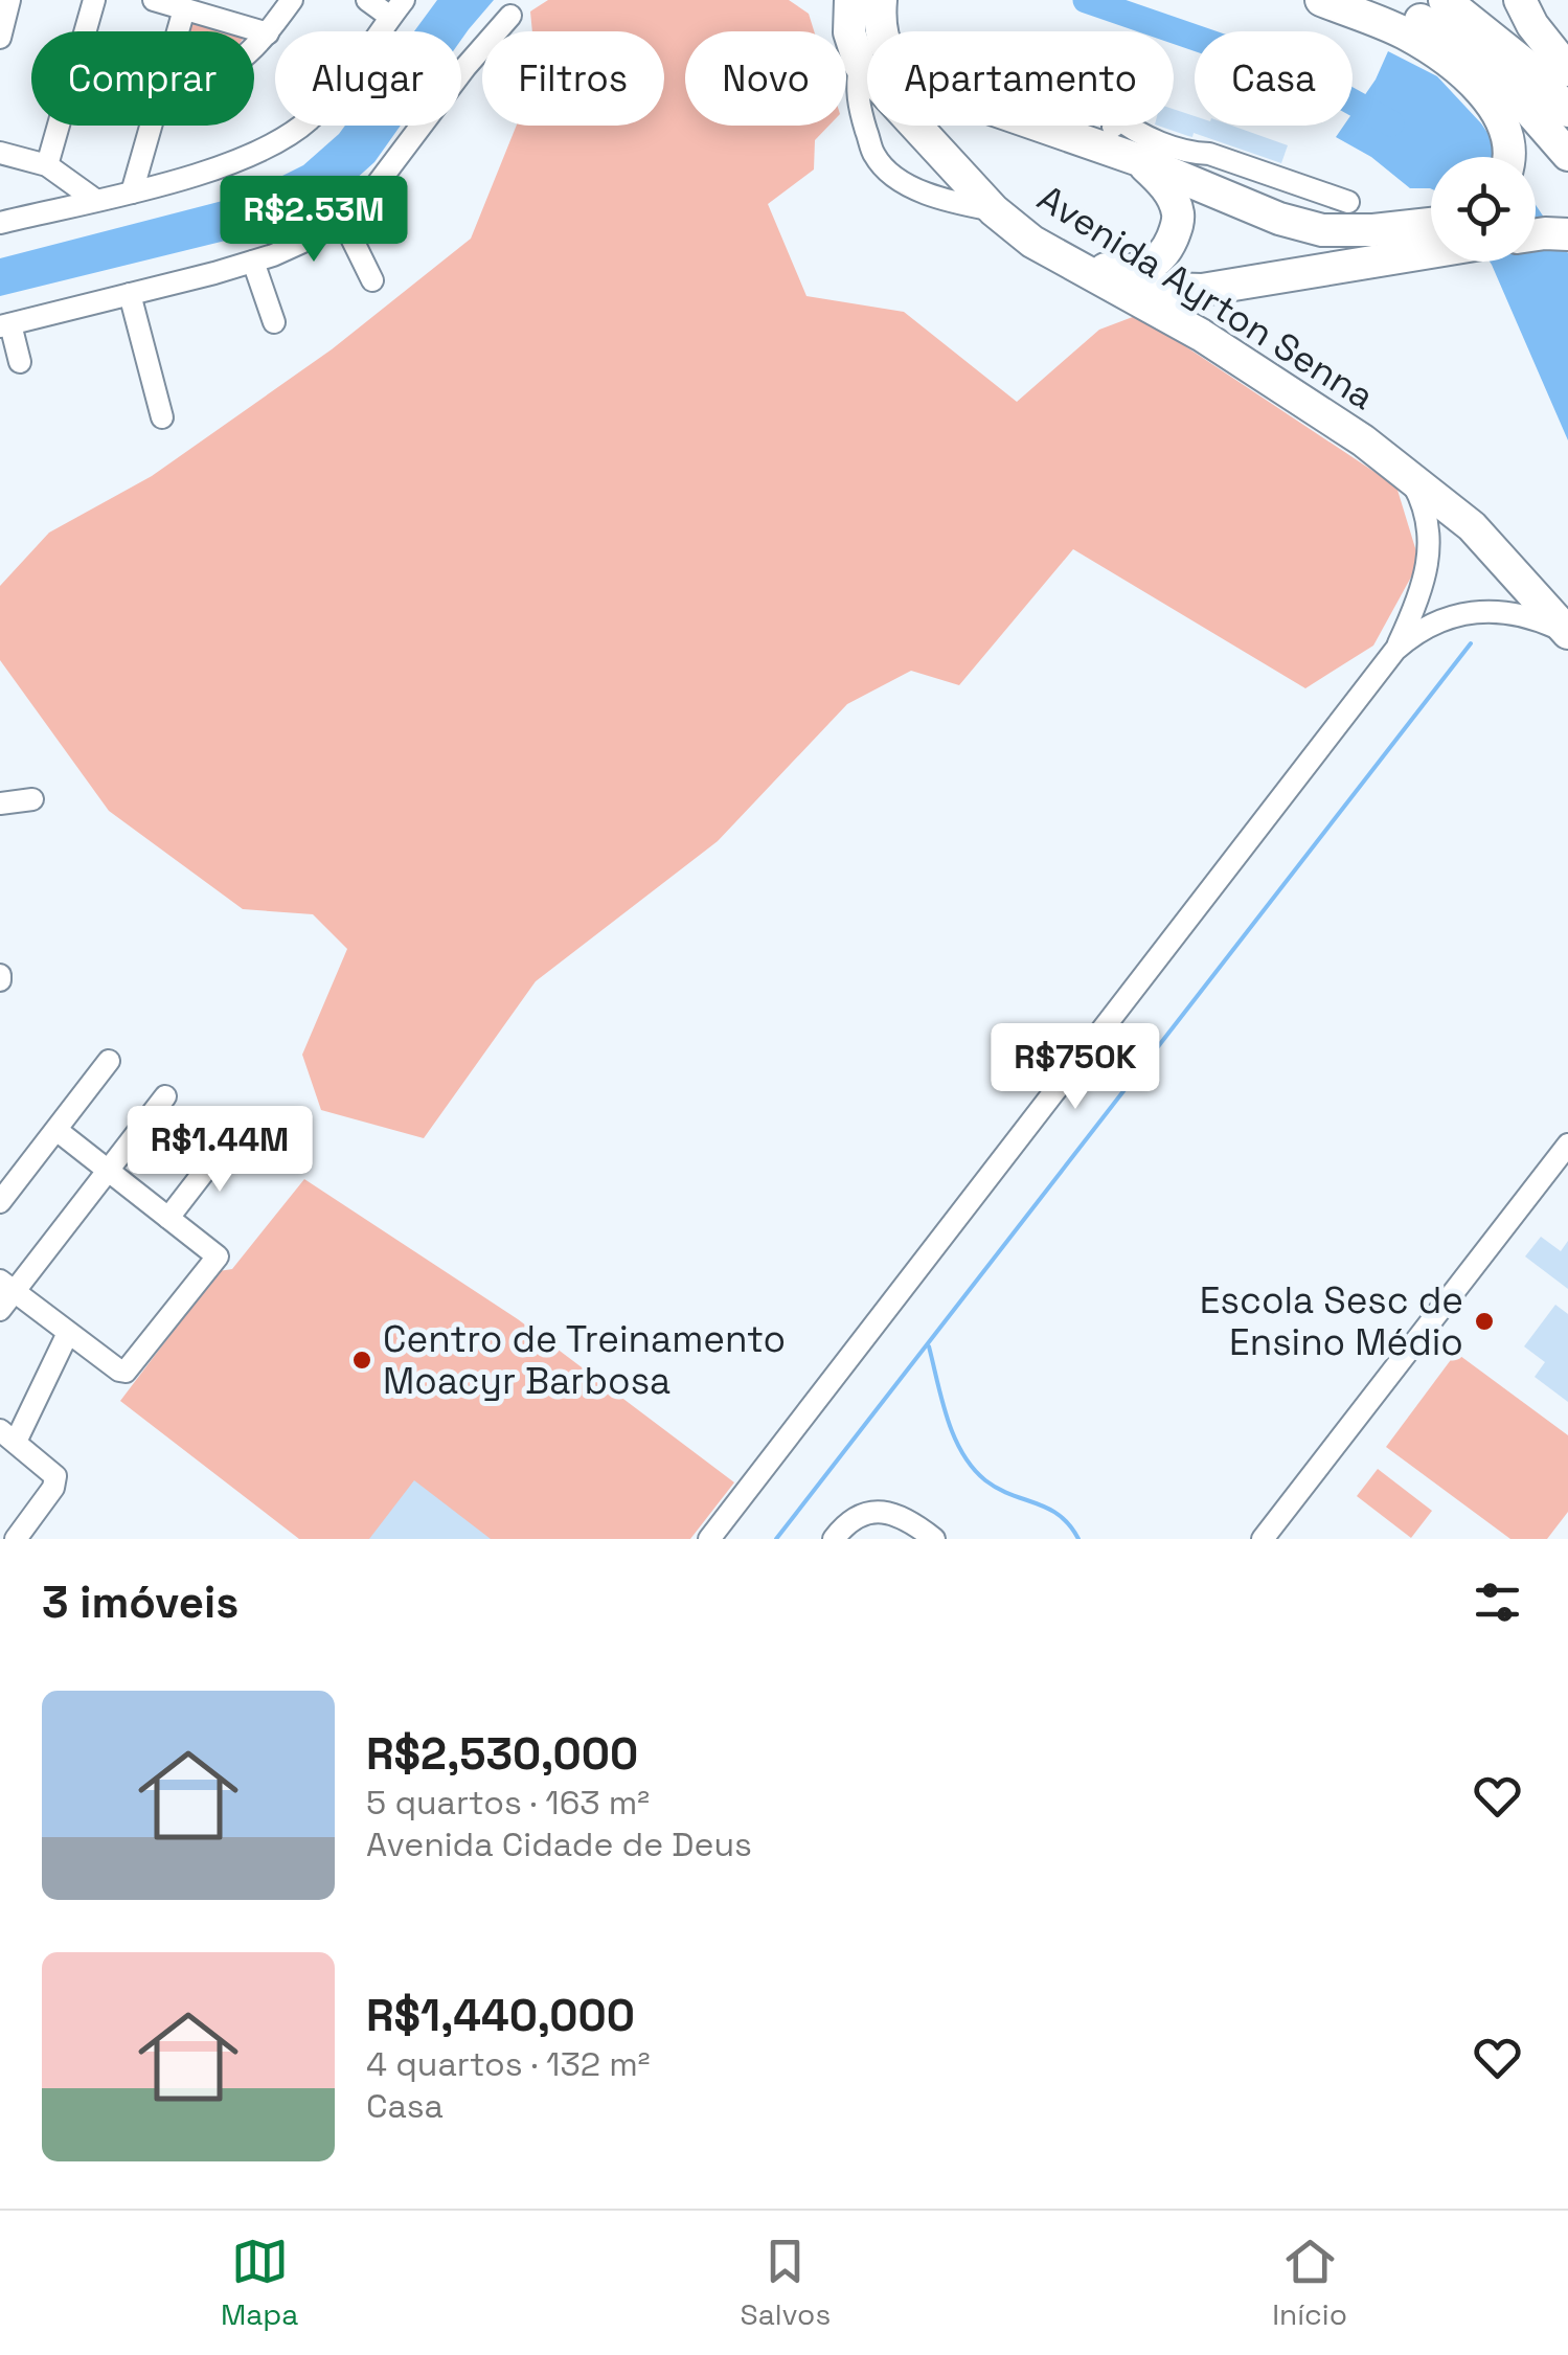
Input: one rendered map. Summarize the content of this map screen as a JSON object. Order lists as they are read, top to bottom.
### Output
{
  "streets": {
    "highway": ["Avenida Ayrton Senna"]
  },
  "places": ["Escola Sesc de Ensino Médio", "Centro de Treinamento Moacyr Barbosa"],
  "page": {
    "chip": [
      "Comprar",
      "Alugar",
      "Filtros",
      "Novo",
      "Apartamento",
      "Casa"
    ],
    "price": ["R$2.53M", "R$750K", "R$1.44M"],
    "heading": "3 imóveis",
    "list": [
      {
        "name": "R$2,530,000",
        "note": "5 quartos · 163 m² · Avenida Cidade de Deus"
      },
      {
        "name": "R$1,440,000",
        "note": "4 quartos · 132 m² · Casa"
      }
    ],
    "tabs": ["Mapa", "Salvos", "Início"]
  }
}
